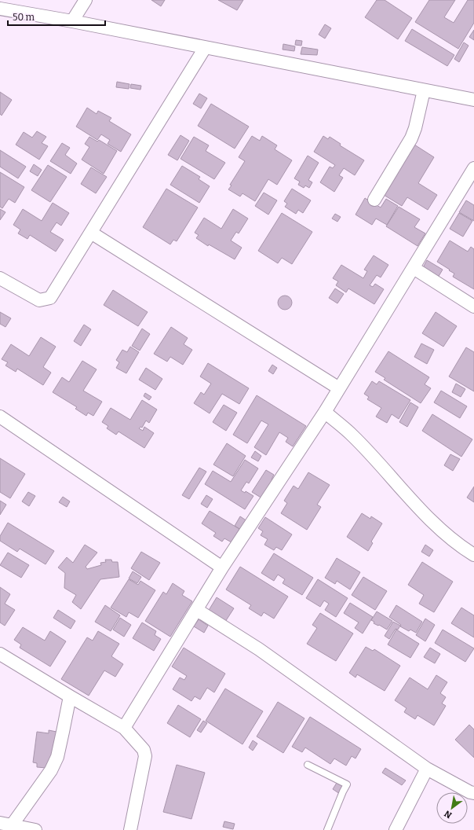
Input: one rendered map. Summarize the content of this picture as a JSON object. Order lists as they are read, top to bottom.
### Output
{
  "scale_bar": "50 m",
  "north": "bottom left"
}
